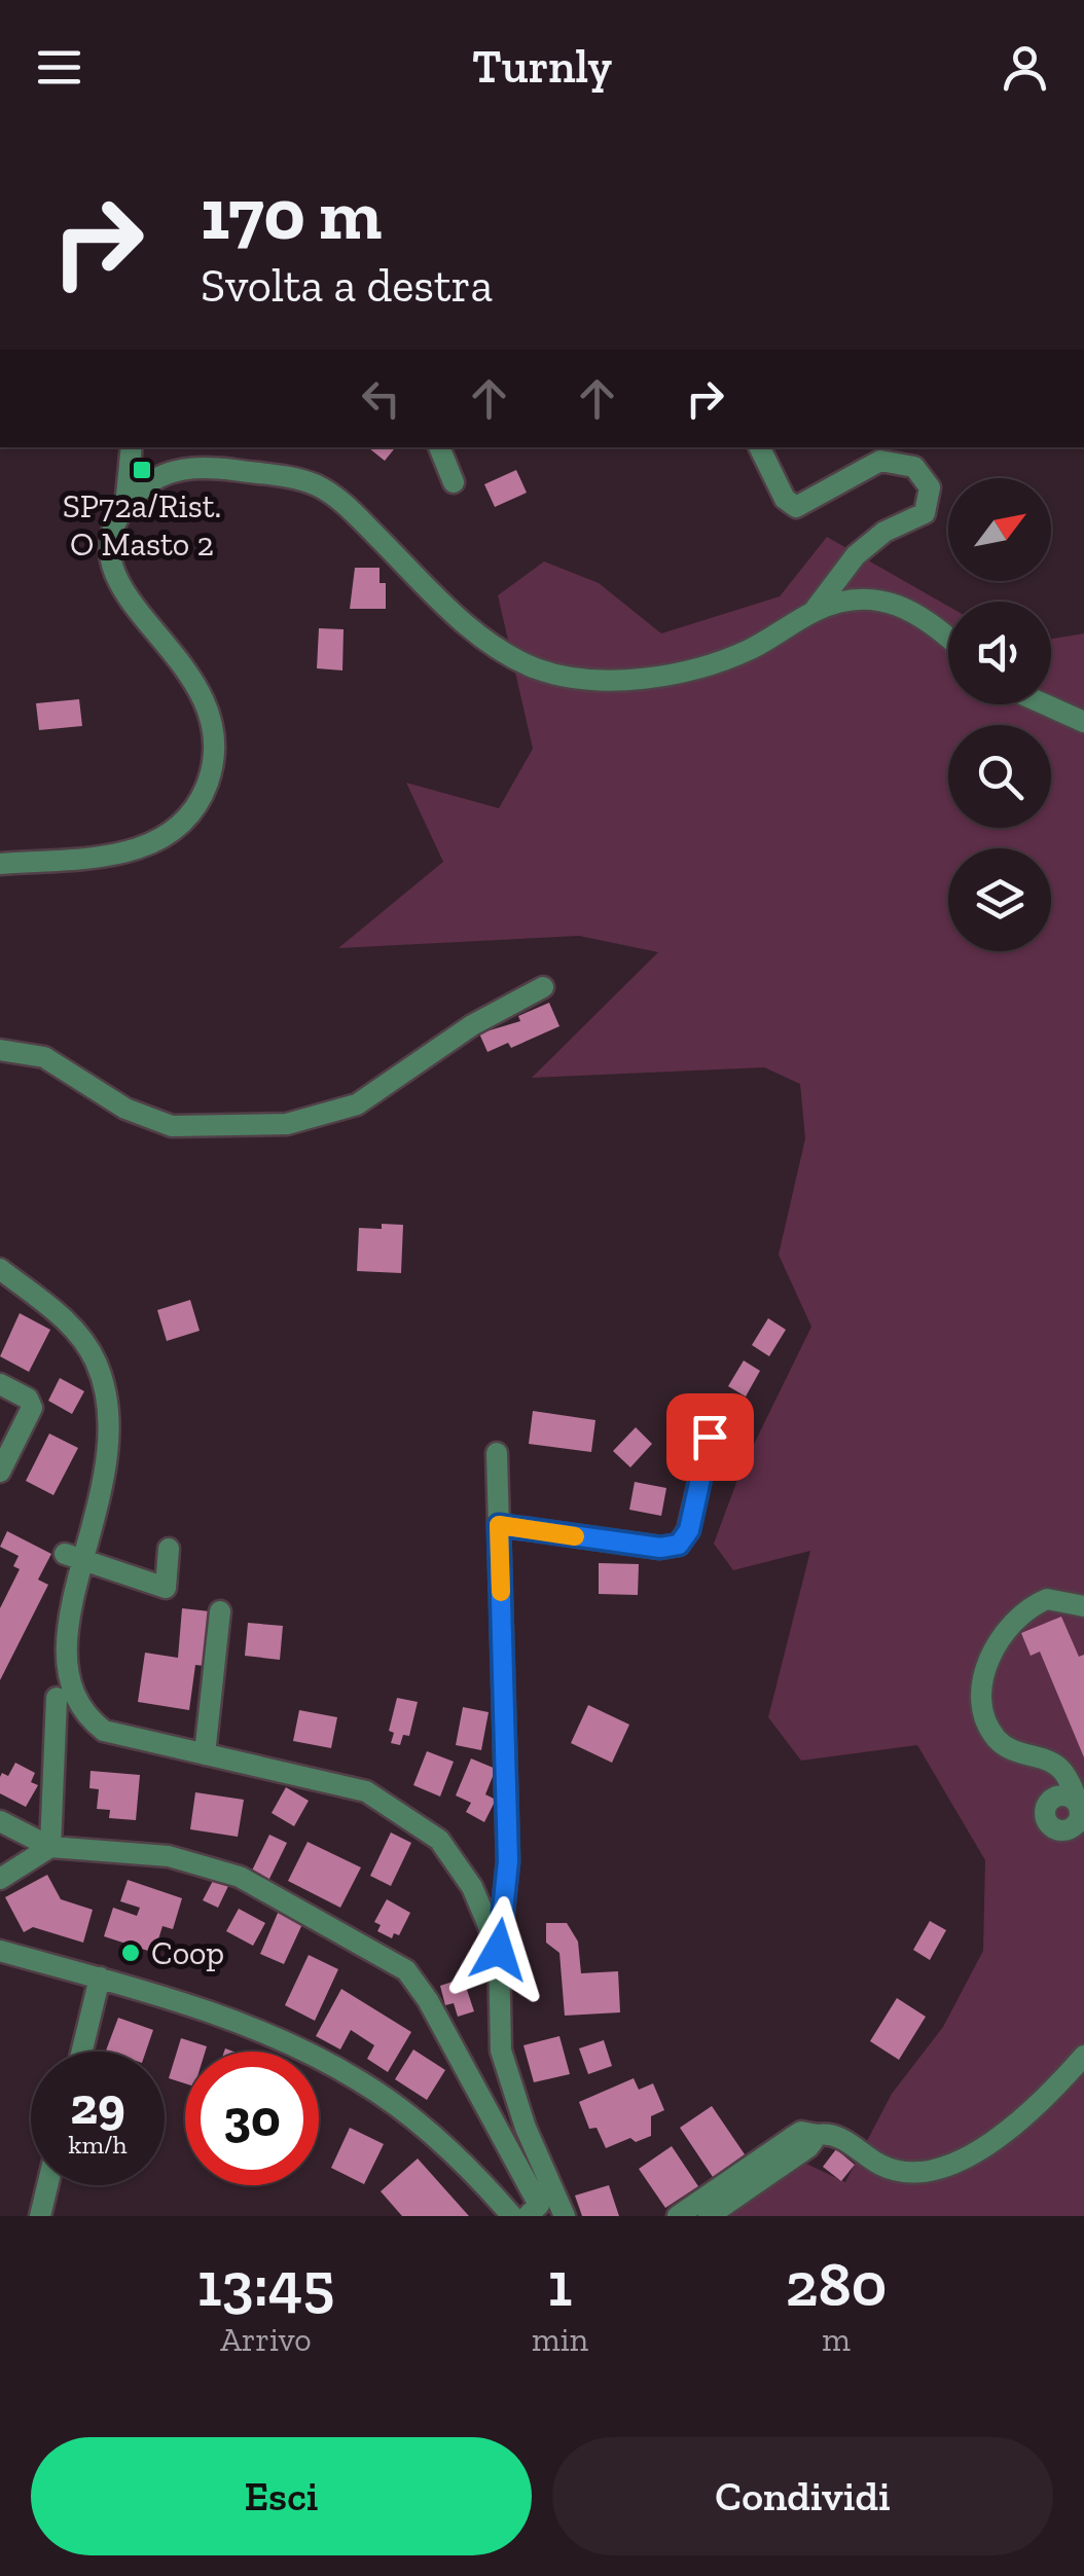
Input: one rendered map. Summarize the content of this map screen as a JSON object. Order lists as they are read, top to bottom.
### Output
{
  "places": {
    "transit": ["SP72a/Rist. O Masto 2"],
    "other": ["Coop"]
  },
  "north": "top right",
  "page": {
    "header": "Turnly",
    "turn": ["170 m", "Svolta a destra"],
    "speed": "29 km/h",
    "limit": "30",
    "eta": [
      "13:45",
      "Arrivo",
      "1",
      "min",
      "280",
      "m"
    ],
    "buttons": ["Esci", "Condividi"]
  }
}
